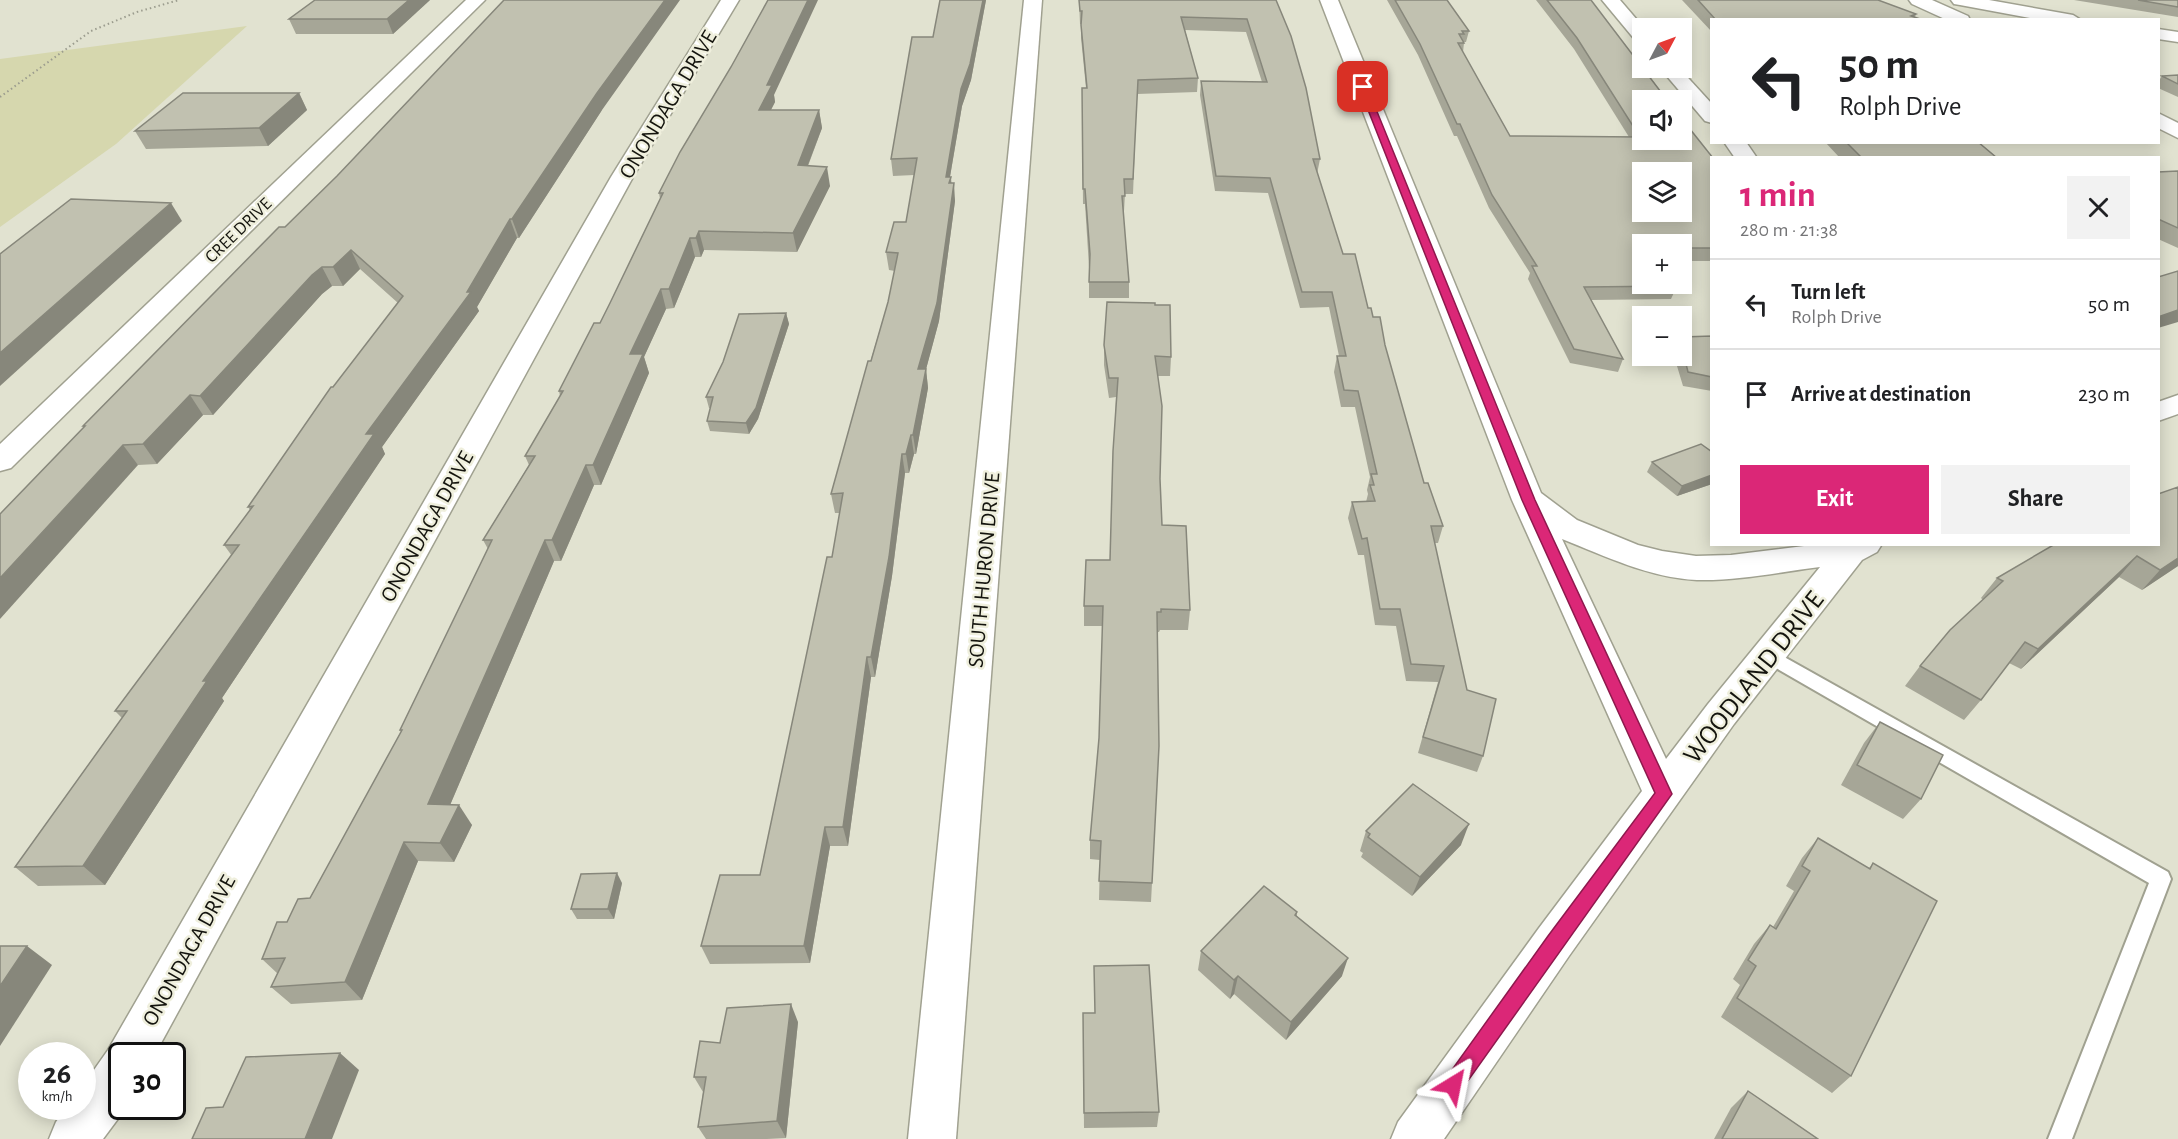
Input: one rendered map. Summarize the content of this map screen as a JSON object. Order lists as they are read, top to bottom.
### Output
{
  "streets": {
    "street": [
      "ONONDAGA DRIVE",
      "CREE DRIVE",
      "SOUTH HURON DRIVE",
      "WOODLAND DRIVE"
    ]
  },
  "north": "top right",
  "page": {
    "map_buttons": ["+", "−"],
    "turn": ["50 m", "Rolph Drive"],
    "heading": ["1 min", "280 m · 21:38"],
    "list": [
      {
        "name": "Turn left",
        "note": "Rolph Drive",
        "value": "50 m"
      },
      {
        "name": "Arrive at destination",
        "value": "230 m"
      }
    ],
    "buttons": ["Exit", "Share"],
    "speed": "26 km/h",
    "limit": "30"
  }
}
